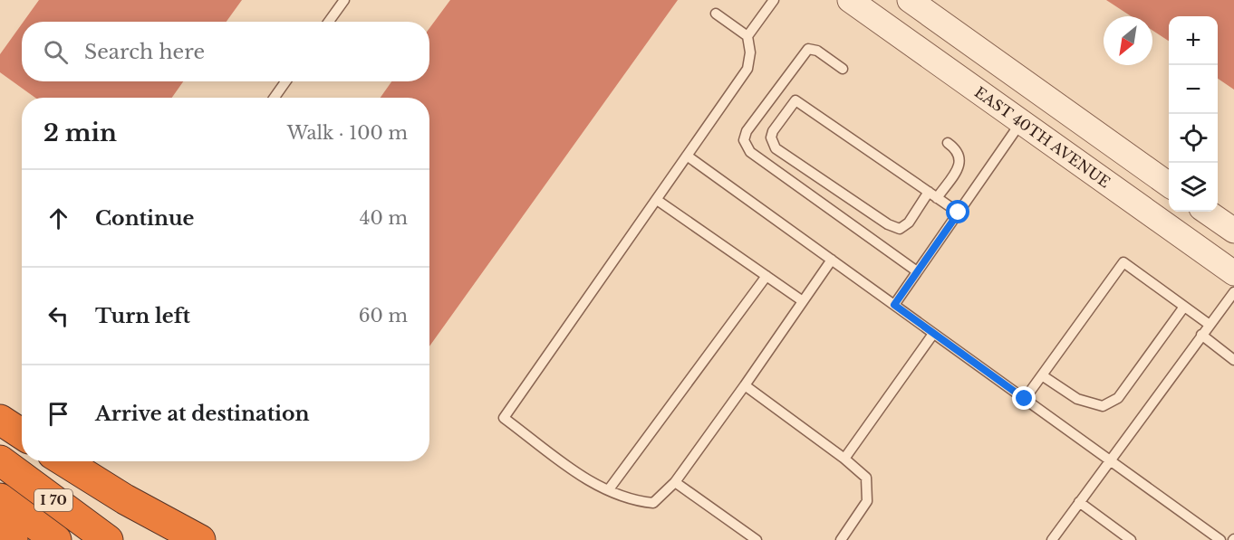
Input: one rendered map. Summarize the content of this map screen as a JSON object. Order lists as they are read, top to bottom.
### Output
{
  "streets": {
    "highway": ["I 70"],
    "street": ["EAST 40TH AVENUE"]
  },
  "north": "bottom left",
  "page": {
    "map_buttons": ["+", "−"],
    "search": "Search here",
    "heading": ["2 min", "Walk · 100 m"],
    "list": [
      ["Continue", "40 m"],
      ["Turn left", "60 m"],
      "Arrive at destination"
    ]
  }
}
